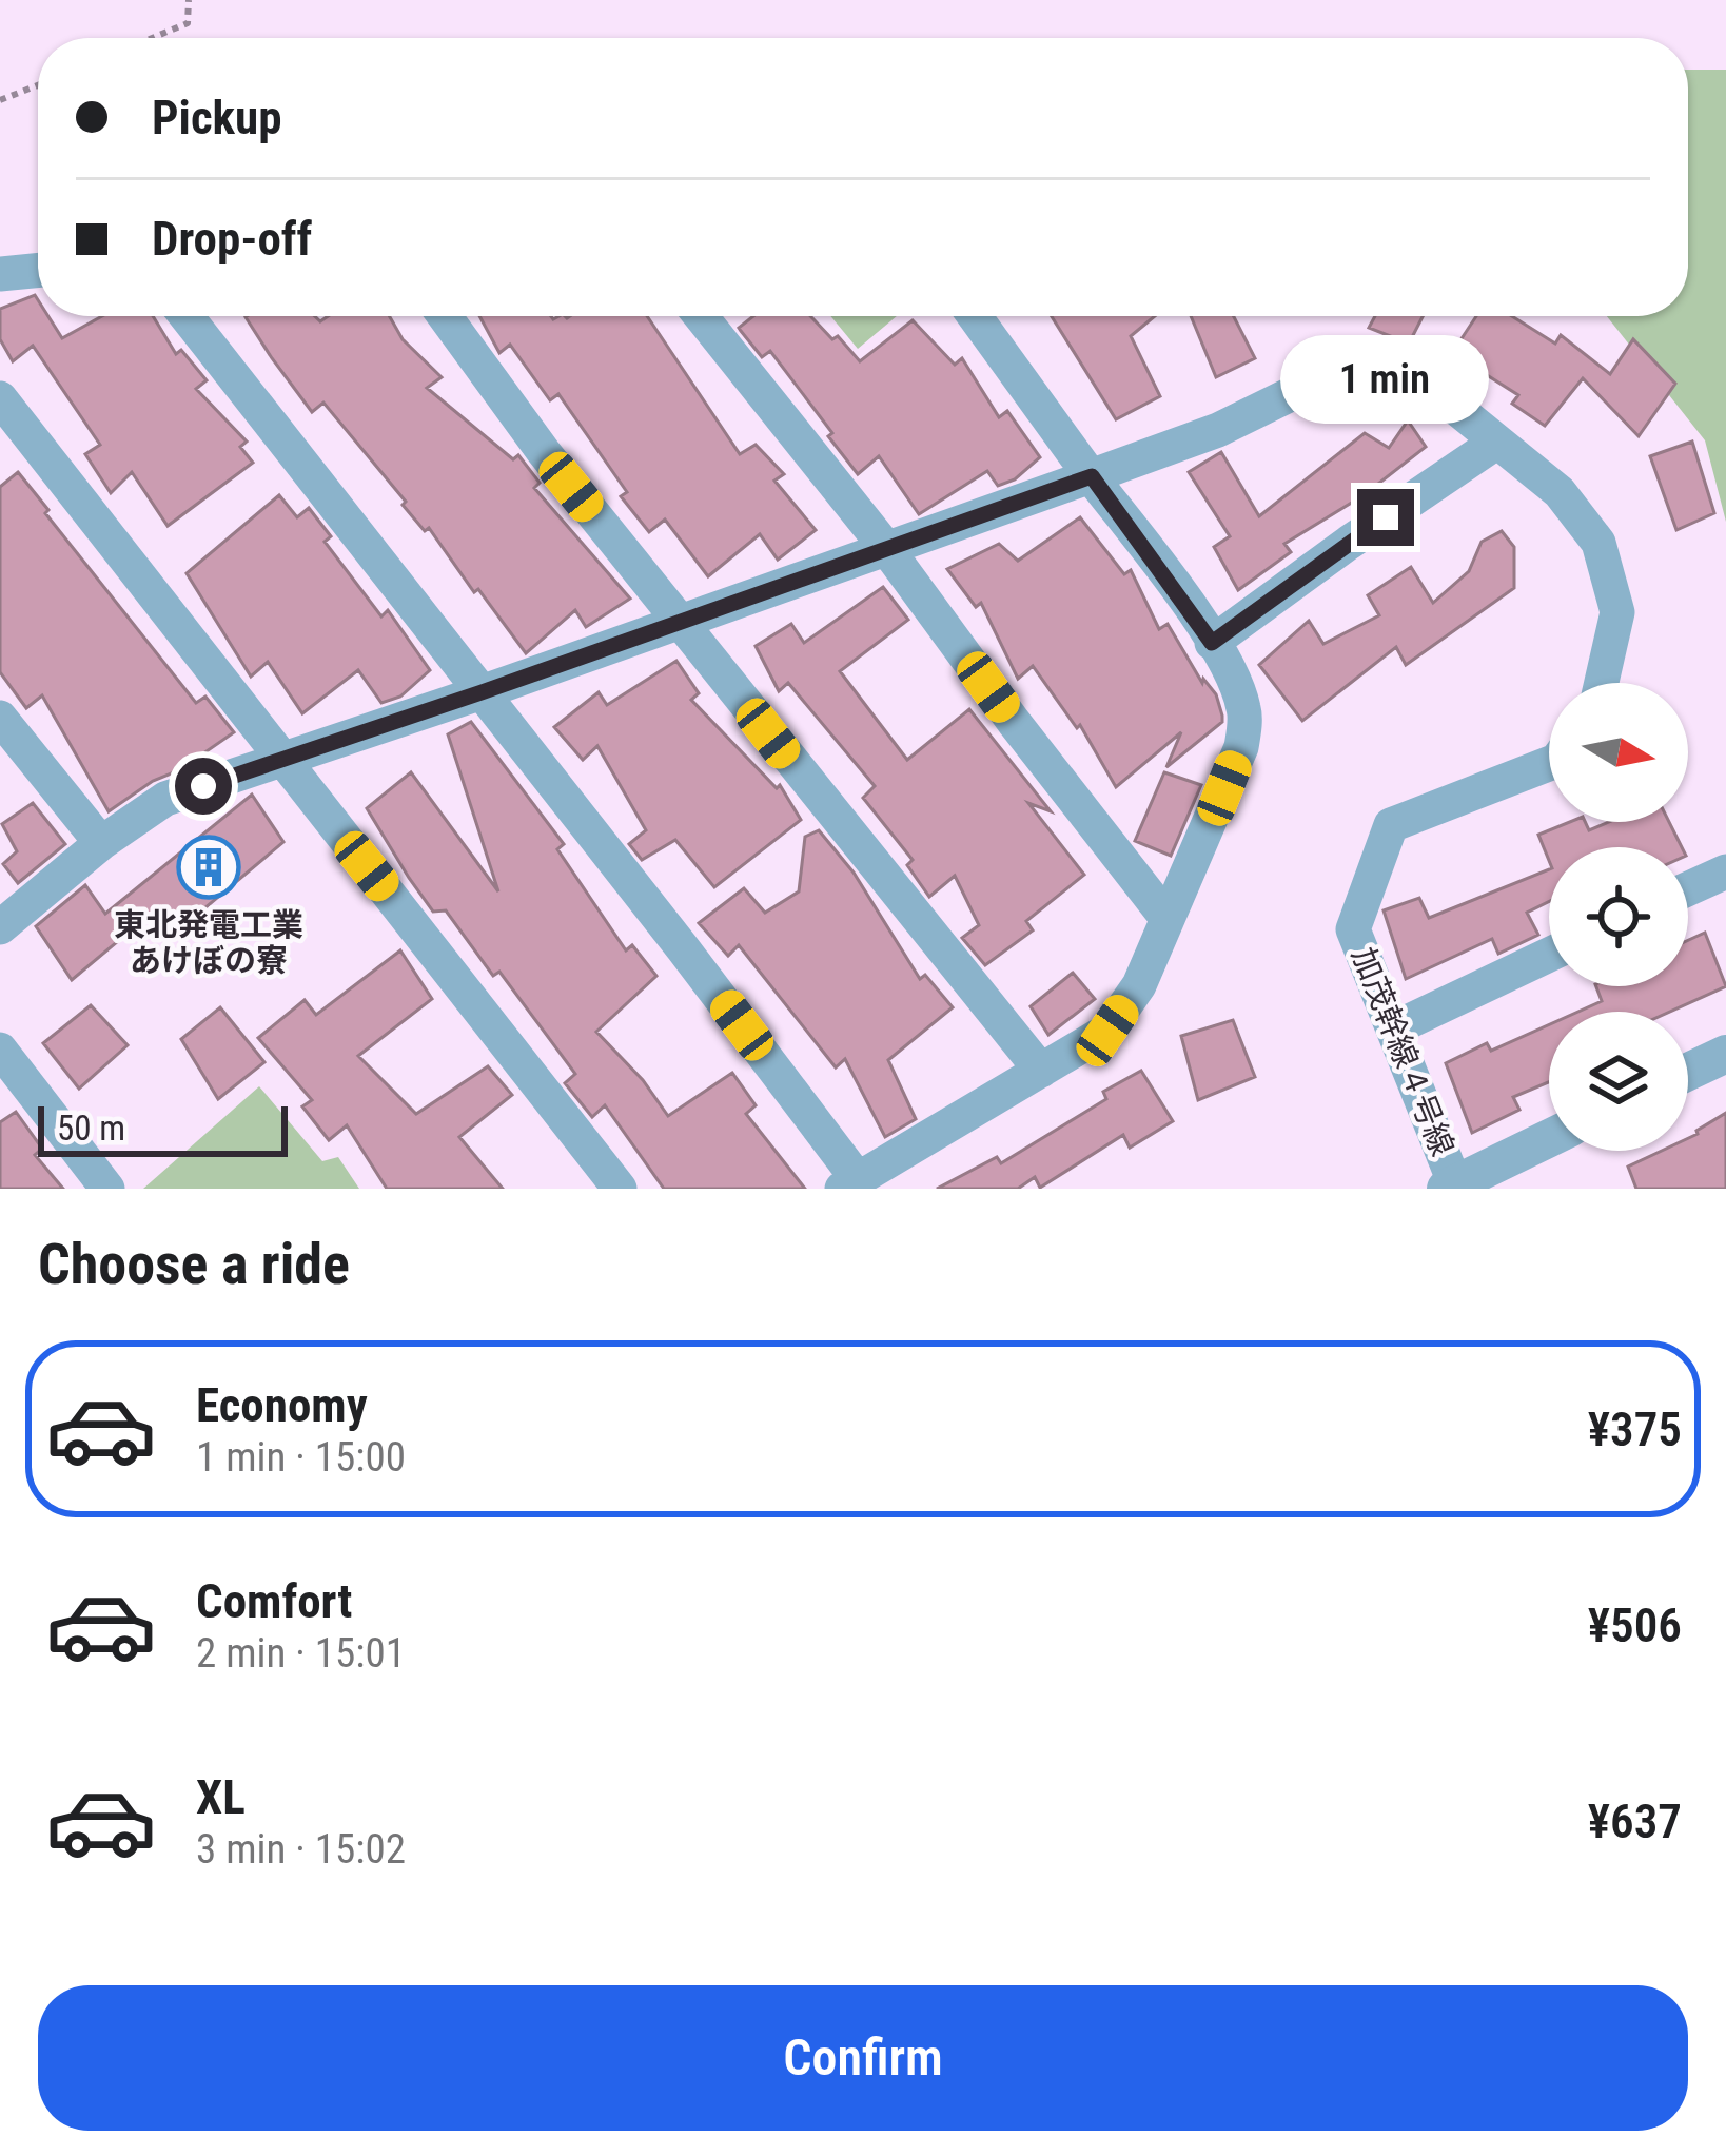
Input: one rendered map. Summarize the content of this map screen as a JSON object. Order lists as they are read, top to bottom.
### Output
{
  "streets": {
    "street": ["加茂幹線４号線"]
  },
  "places": {
    "building": ["東北発電工業 あけぼの寮"]
  },
  "scale_bar": "50 m",
  "north": "right",
  "page": {
    "banner": ["Pickup", "Drop-off"],
    "bubble": "1 min",
    "scale": "50 m",
    "heading": "Choose a ride",
    "list": [
      {
        "name": "Economy",
        "note": "1 min · 15:00",
        "value": "¥375"
      },
      {
        "name": "Comfort",
        "note": "2 min · 15:01",
        "value": "¥506"
      },
      {
        "name": "XL",
        "note": "3 min · 15:02",
        "value": "¥637"
      }
    ],
    "buttons": "Confirm"
  }
}
